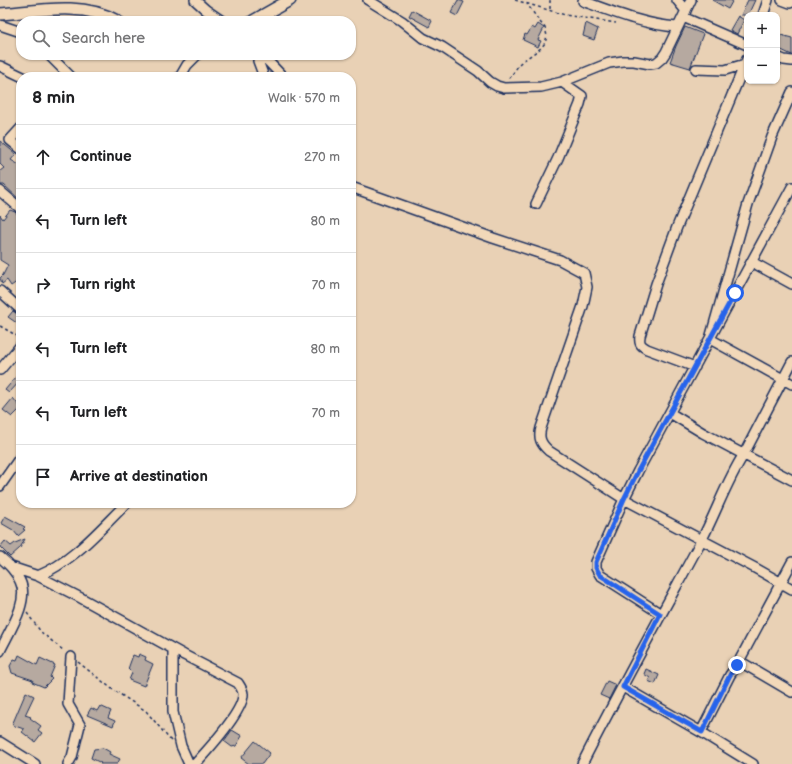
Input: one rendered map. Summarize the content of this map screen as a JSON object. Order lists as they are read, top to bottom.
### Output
{
  "page": {
    "map_buttons": ["+", "−"],
    "search": "Search here",
    "heading": ["8 min", "Walk · 570 m"],
    "list": [
      ["Continue", "270 m"],
      ["Turn left", "80 m"],
      ["Turn right", "70 m"],
      ["Turn left", "80 m"],
      ["Turn left", "70 m"],
      "Arrive at destination"
    ]
  }
}
